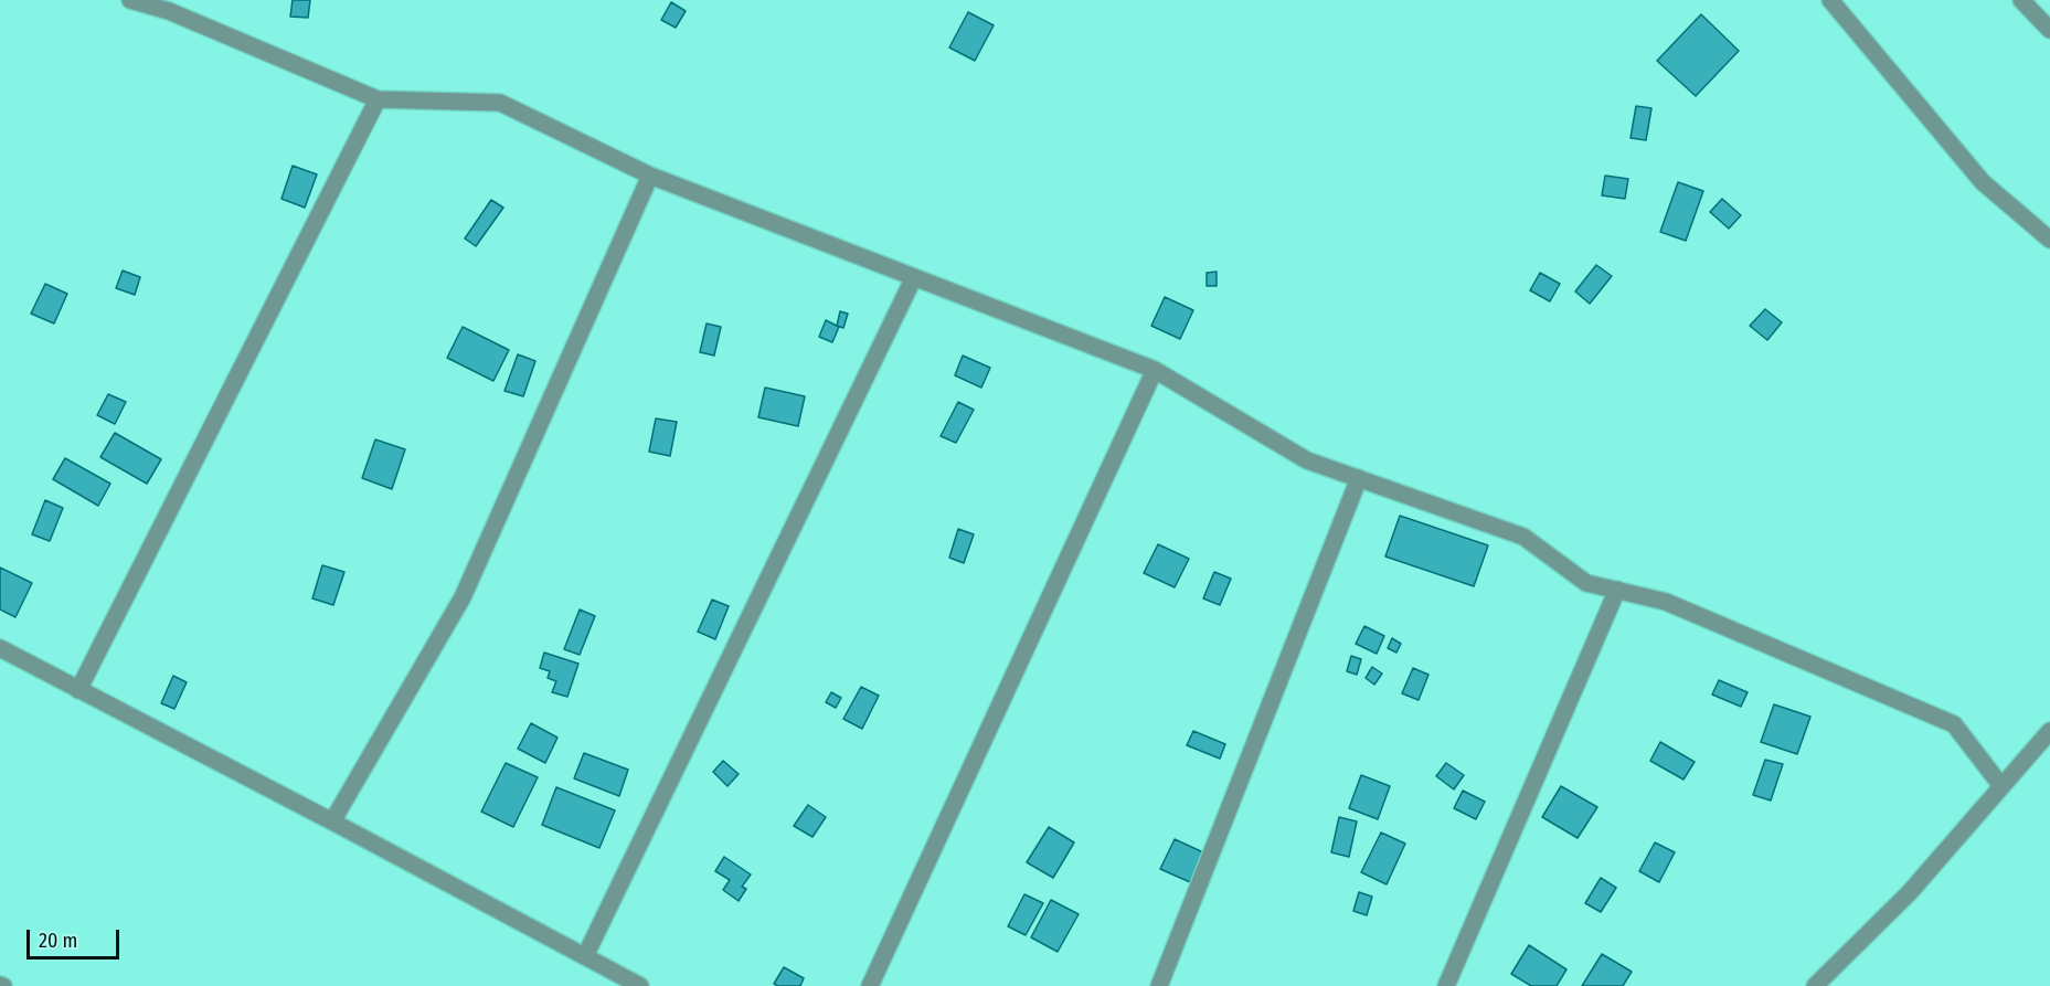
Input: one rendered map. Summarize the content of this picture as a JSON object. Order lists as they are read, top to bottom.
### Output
{
  "scale_bar": "20 m"
}
